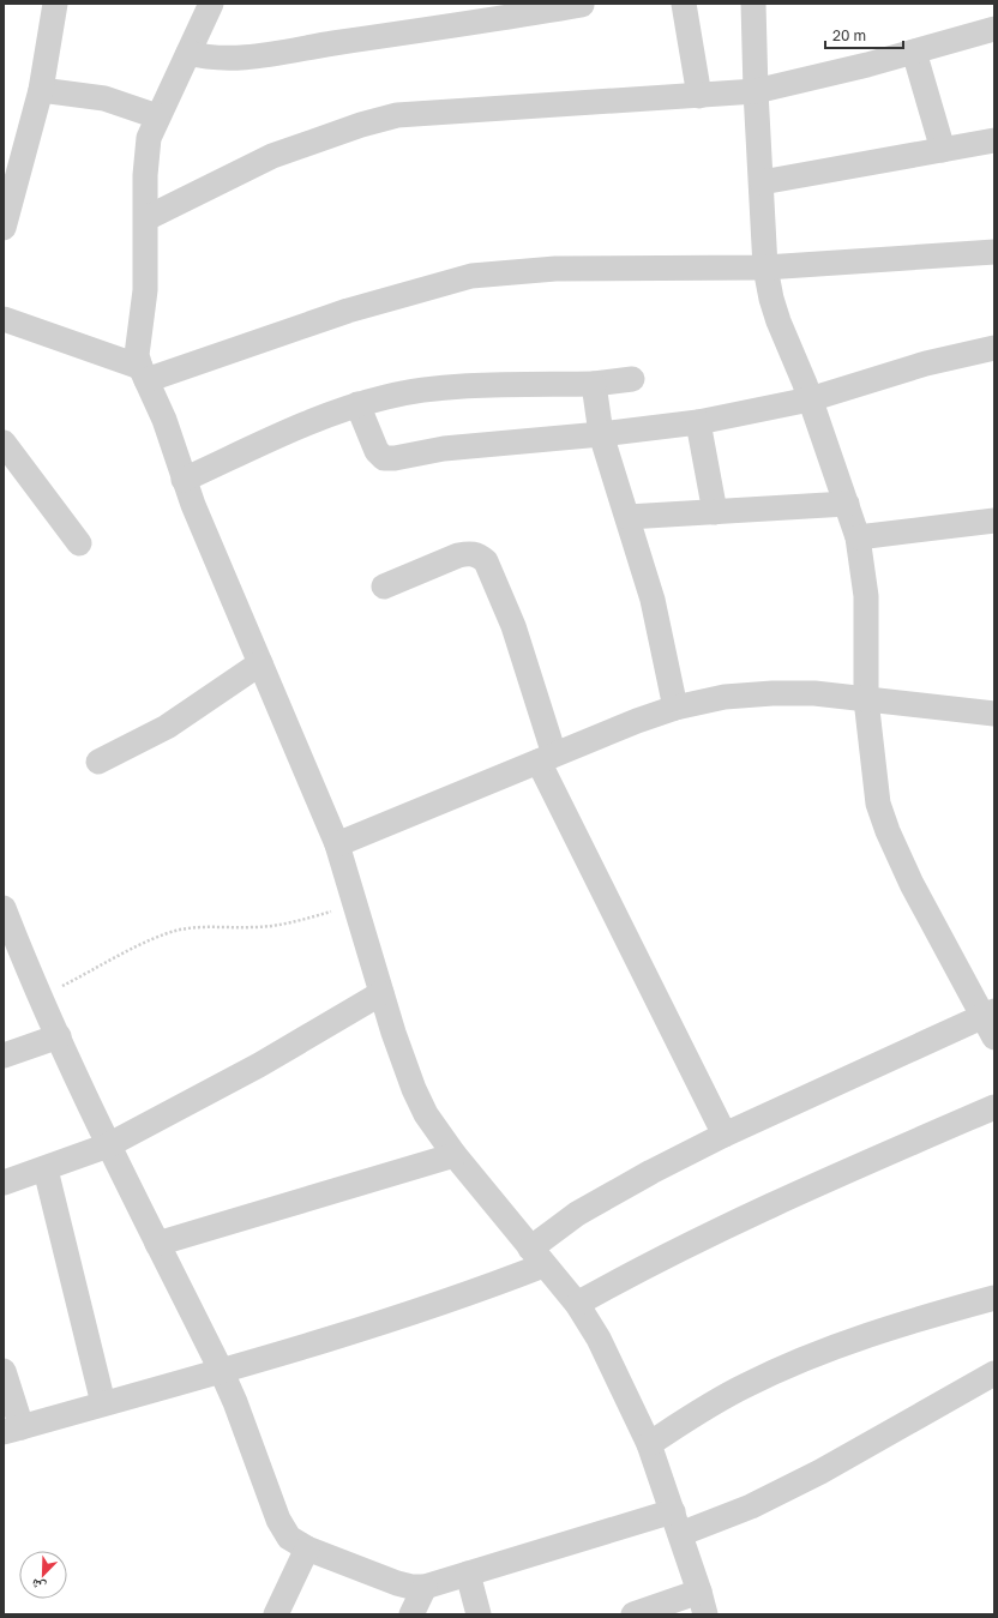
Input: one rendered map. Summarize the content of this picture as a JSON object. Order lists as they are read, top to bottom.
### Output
{
  "scale_bar": "20 m",
  "north": "bottom left"
}
